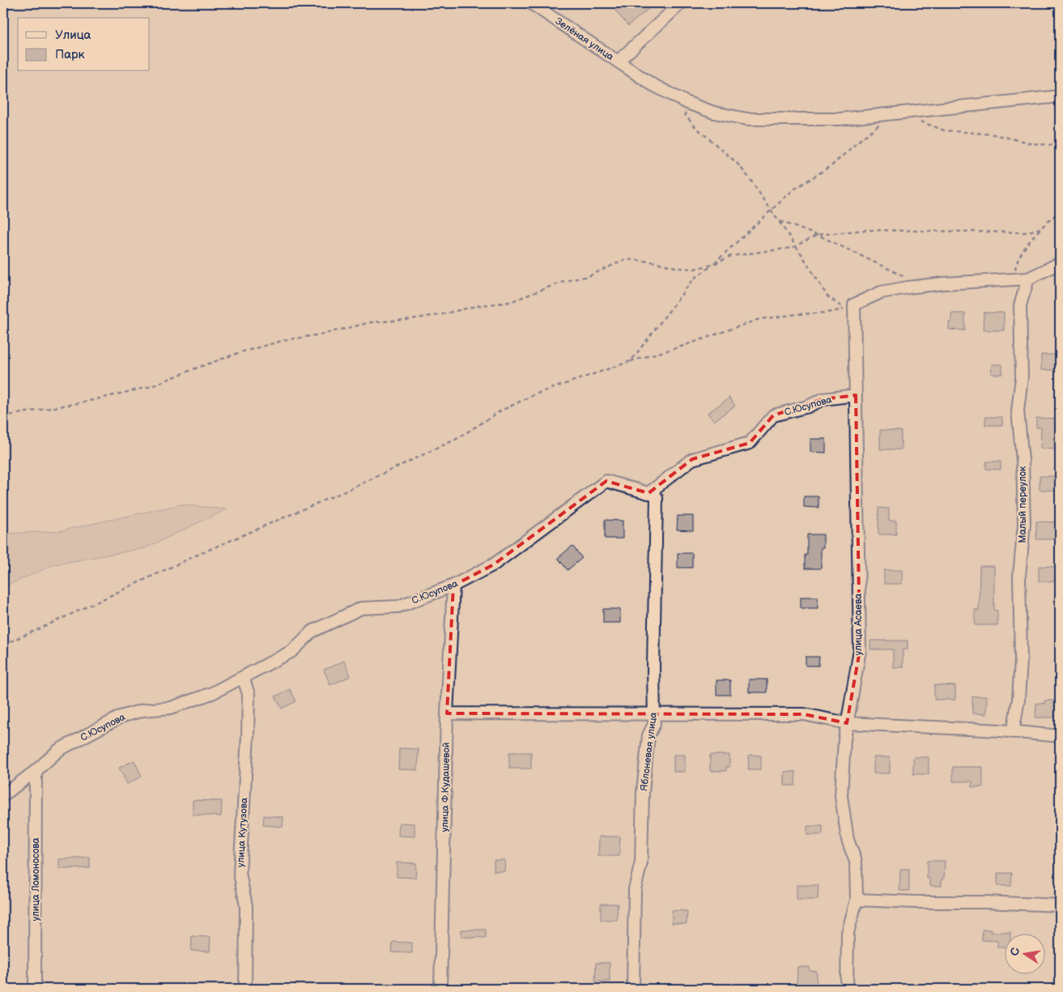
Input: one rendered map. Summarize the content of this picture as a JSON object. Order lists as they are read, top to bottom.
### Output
{
  "streets": {
    "street": [
      "Зелёная улица",
      "С.Юсупова",
      "Малый переулок",
      "улица Асаева",
      "Яблоневая улица",
      "улица Ф.Кудашевой",
      "улица Кутузова",
      "улица Ломоносова"
    ]
  },
  "crossings": [
    ["С.Юсупова", "улица Асаева"],
    ["С.Юсупова", "Яблоневая улица"],
    ["С.Юсупова", "улица Ф.Кудашевой"],
    ["С.Юсупова", "улица Кутузова"],
    ["С.Юсупова", "улица Ломоносова"]
  ],
  "legend": ["Улица", "Парк"],
  "north": "left"
}
